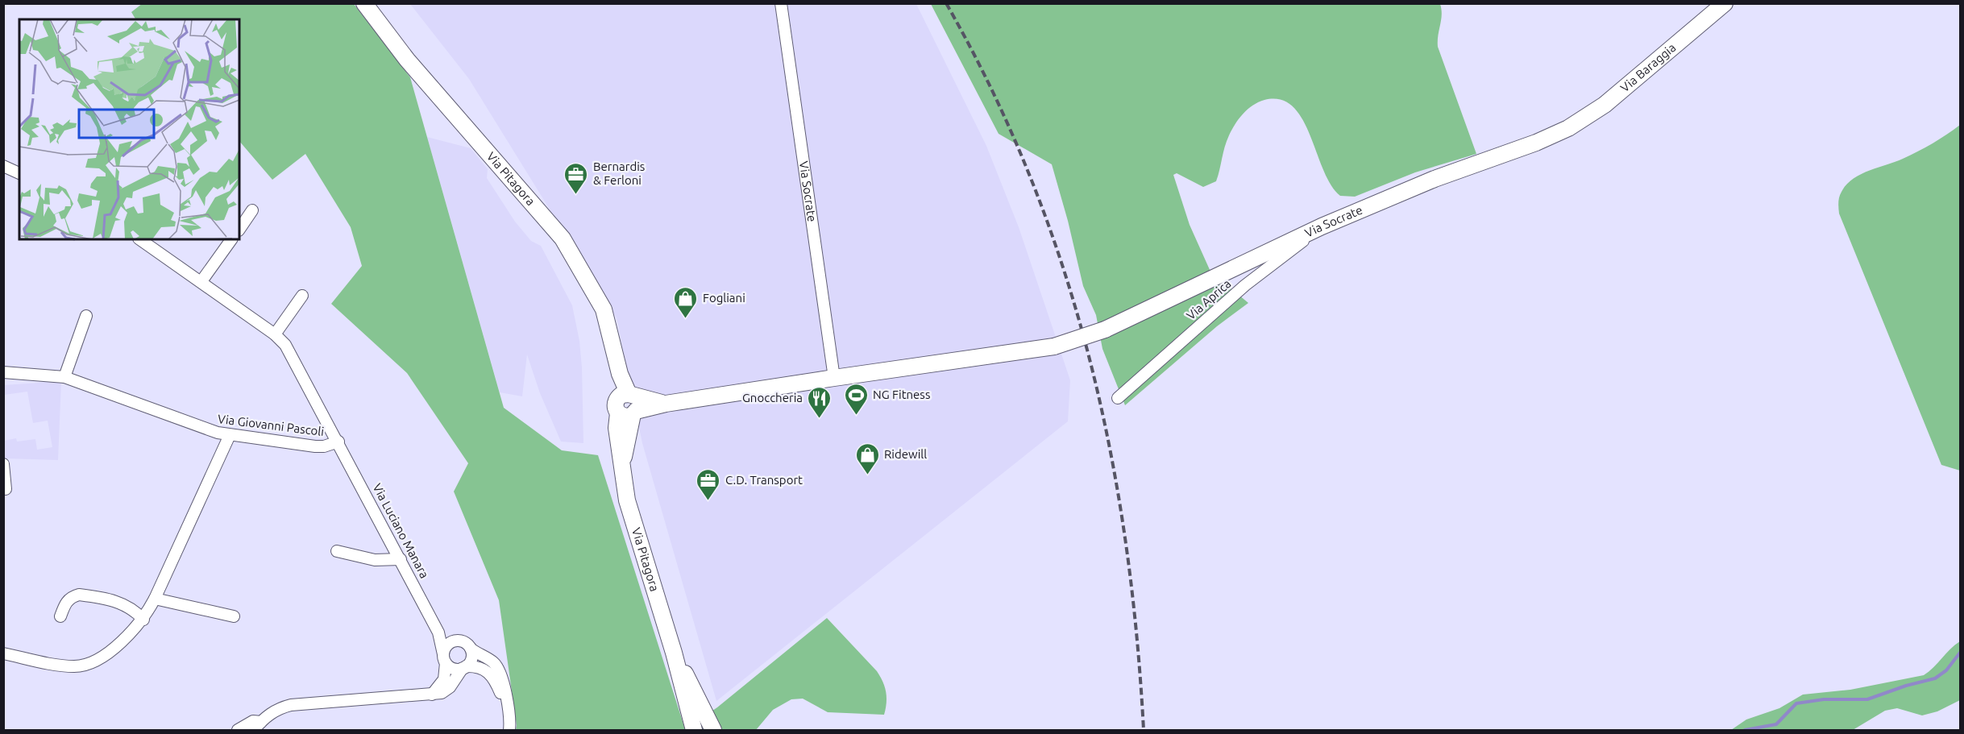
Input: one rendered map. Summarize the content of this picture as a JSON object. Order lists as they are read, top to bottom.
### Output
{
  "streets": {
    "street": [
      "Via Baraggia",
      "Via Pitagora",
      "Via Socrate",
      "Via Aprica",
      "Via Giovanni Pascoli",
      "Via Luciano Manara"
    ]
  },
  "crossings": [
    ["Via Baraggia", "Via Socrate"],
    ["Via Socrate", "Via Aprica"],
    ["Via Giovanni Pascoli", "Via Luciano Manara"]
  ],
  "places": {
    "office": ["Bernardis & Ferloni", "C.D. Transport"],
    "shop": ["Fogliani", "Ridewill"],
    "sports": ["NG Fitness"],
    "restaurant": ["Gnoccheria"]
  }
}
